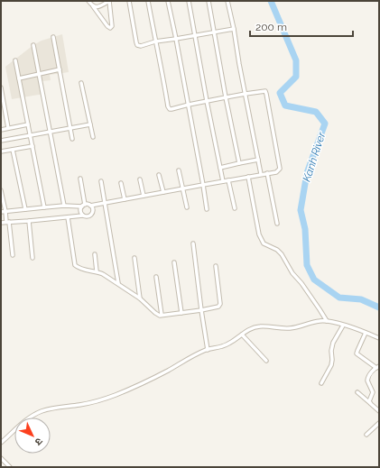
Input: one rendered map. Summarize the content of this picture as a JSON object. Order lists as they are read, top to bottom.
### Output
{
  "water": ["Kanh River"],
  "scale_bar": "200 m",
  "north": "bottom right"
}
